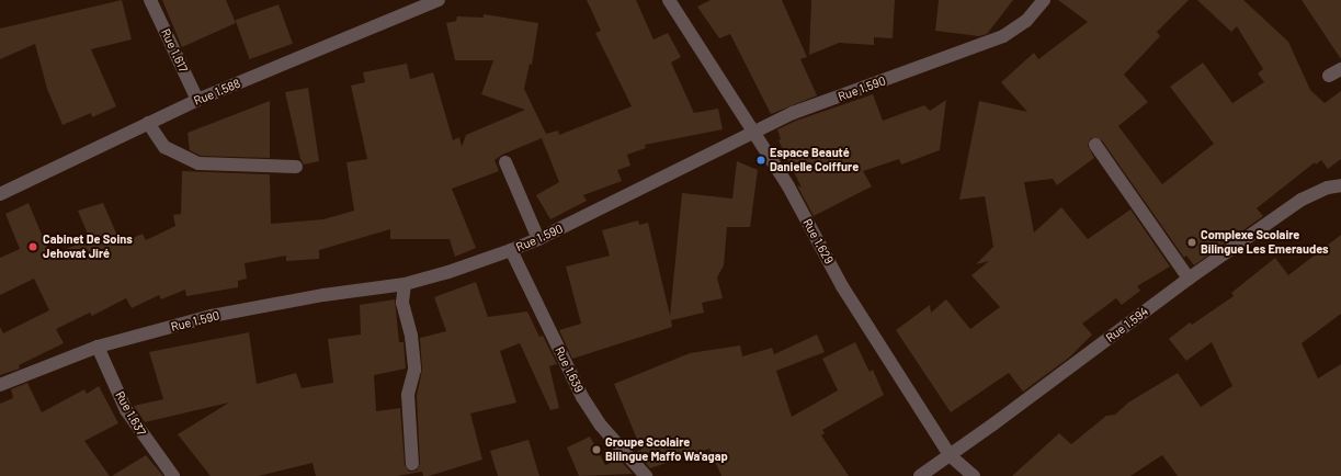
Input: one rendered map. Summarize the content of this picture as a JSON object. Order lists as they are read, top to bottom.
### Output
{
  "streets": {
    "street": [
      "Rue 1.617",
      "Rue 1.590",
      "Rue 1.588",
      "Rue 1.629",
      "Rue 1.594",
      "Rue 1.639",
      "Rue 1.637"
    ]
  },
  "crossings": [
    ["Rue 1.617", "Rue 1.588"],
    ["Rue 1.590", "Rue 1.629"],
    ["Rue 1.590", "Rue 1.639"],
    ["Rue 1.590", "Rue 1.637"],
    ["Rue 1.629", "Rue 1.594"]
  ],
  "places": [
    "Espace Beauté Danielle Coiffure",
    "Complexe Scolaire Bilingue Les Emeraudes",
    "Cabinet De Soins Jehovat Jiré",
    "Groupe Scolaire Bilingue Maffo Wa'agap"
  ]
}
